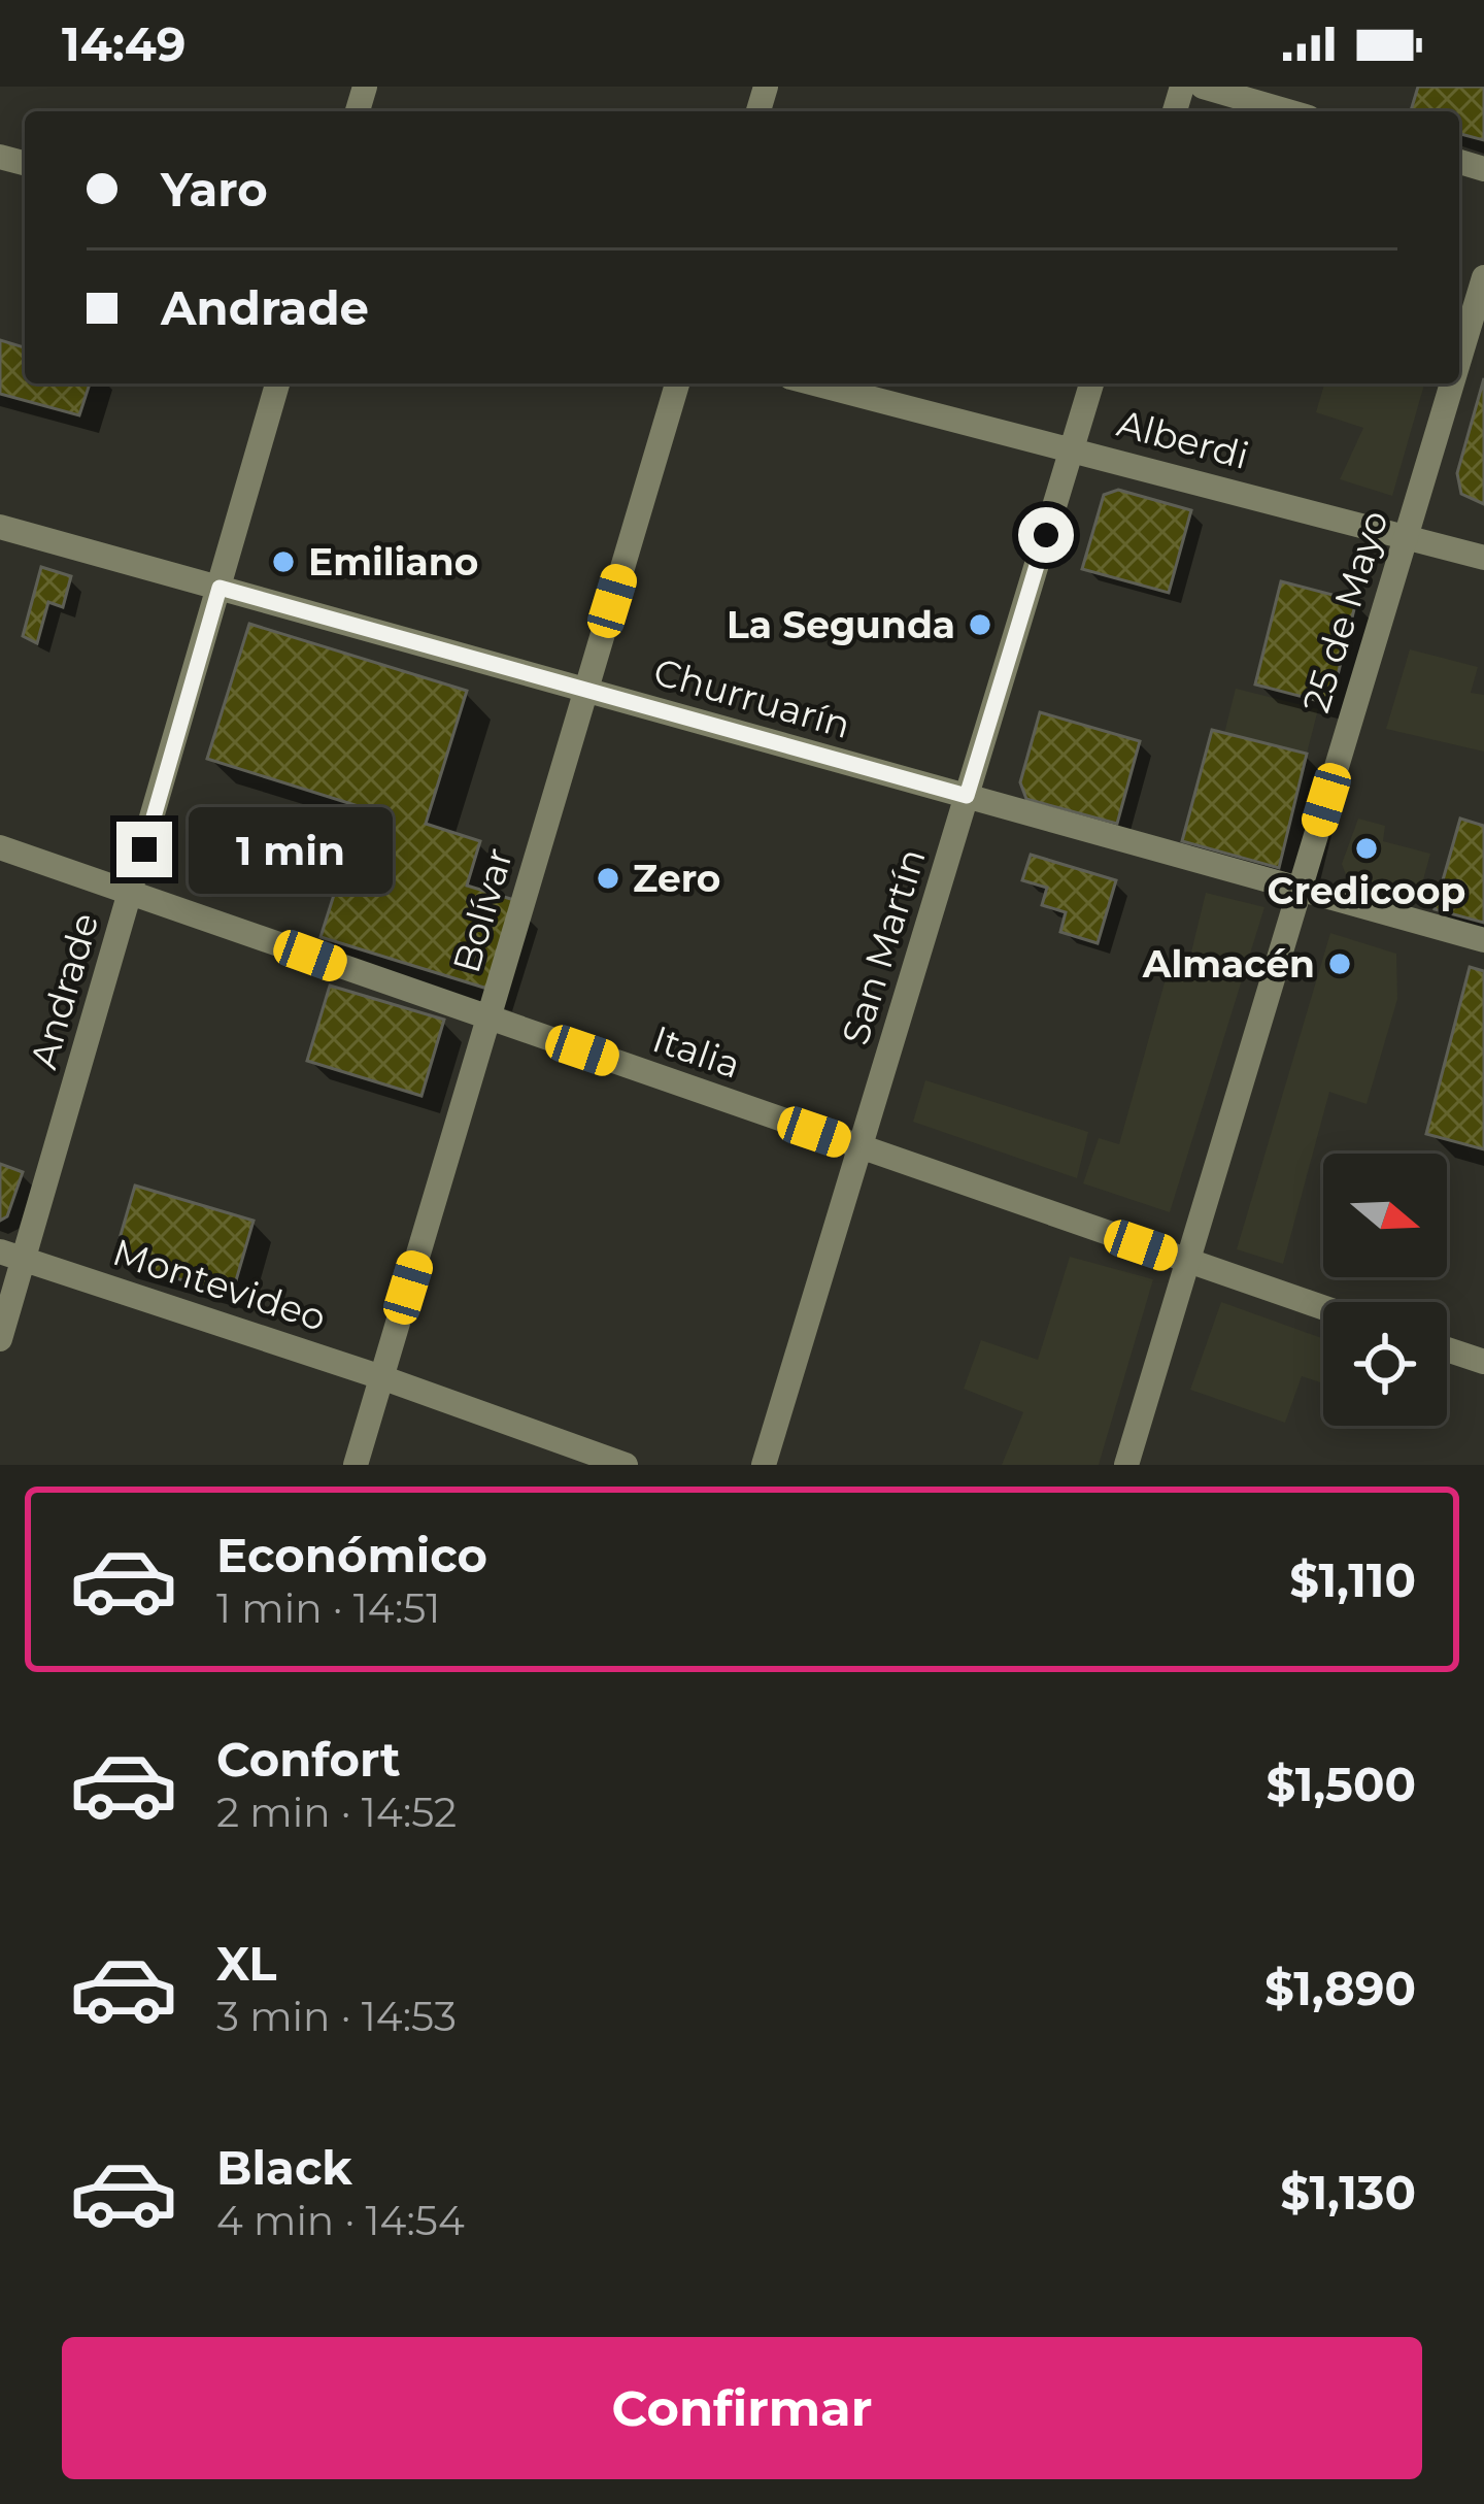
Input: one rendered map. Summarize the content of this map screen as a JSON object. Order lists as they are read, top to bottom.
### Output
{
  "streets": {
    "street": [
      "Alberdi",
      "25 de Mayo",
      "Churruarín",
      "Bolívar",
      "San Martín",
      "Andrade",
      "Italia",
      "Montevideo"
    ]
  },
  "crossings": [
    ["Alberdi", "25 de Mayo"],
    ["Alberdi", "San Martín"],
    ["25 de Mayo", "Churruarín"],
    ["25 de Mayo", "Italia"],
    ["Churruarín", "Bolívar"],
    ["Churruarín", "San Martín"],
    ["Churruarín", "Andrade"],
    ["Bolívar", "Italia"],
    ["Bolívar", "Montevideo"],
    ["San Martín", "Italia"],
    ["Andrade", "Italia"],
    ["Andrade", "Montevideo"]
  ],
  "places": [
    "Emiliano",
    "La Segunda",
    "Credicoop",
    "Zero",
    "Almacén"
  ],
  "north": "right",
  "page": {
    "status": "14:49",
    "banner": ["Yaro", "Andrade"],
    "bubble": "1 min",
    "list": [
      {
        "name": "Económico",
        "note": "1 min · 14:51",
        "value": "$1,110"
      },
      {
        "name": "Confort",
        "note": "2 min · 14:52",
        "value": "$1,500"
      },
      {
        "name": "XL",
        "note": "3 min · 14:53",
        "value": "$1,890"
      },
      {
        "name": "Black",
        "note": "4 min · 14:54",
        "value": "$1,130"
      }
    ],
    "buttons": "Confirmar"
  }
}
